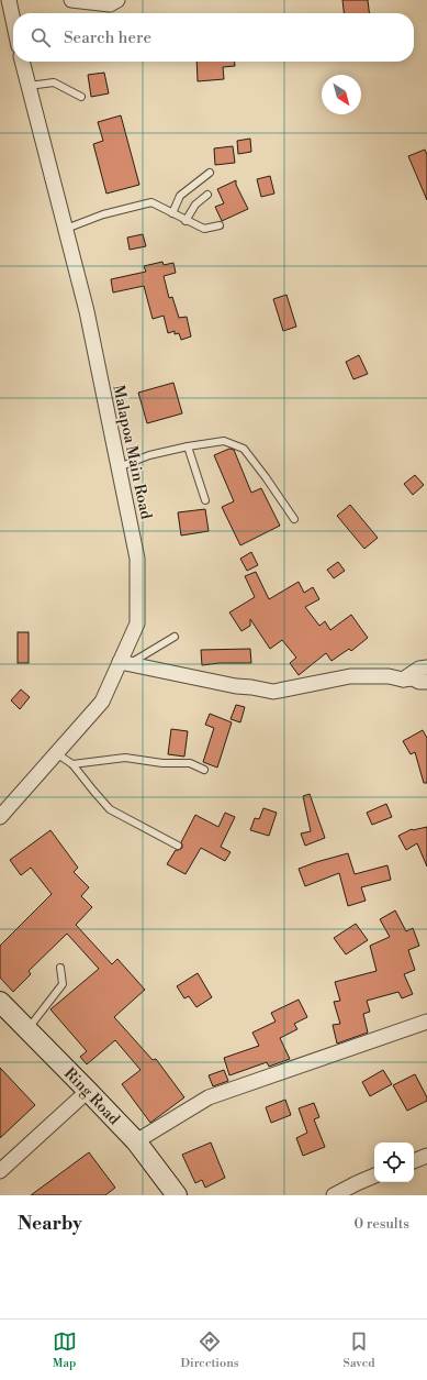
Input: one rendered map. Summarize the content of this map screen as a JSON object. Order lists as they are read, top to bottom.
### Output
{
  "streets": {
    "main road": ["Ring Road"],
    "street": ["Malapoa Main Road"]
  },
  "north": "bottom right",
  "page": {
    "search": "Search here",
    "heading": ["Nearby", "0 results"],
    "nav": ["Map", "Directions", "Saved"]
  }
}
